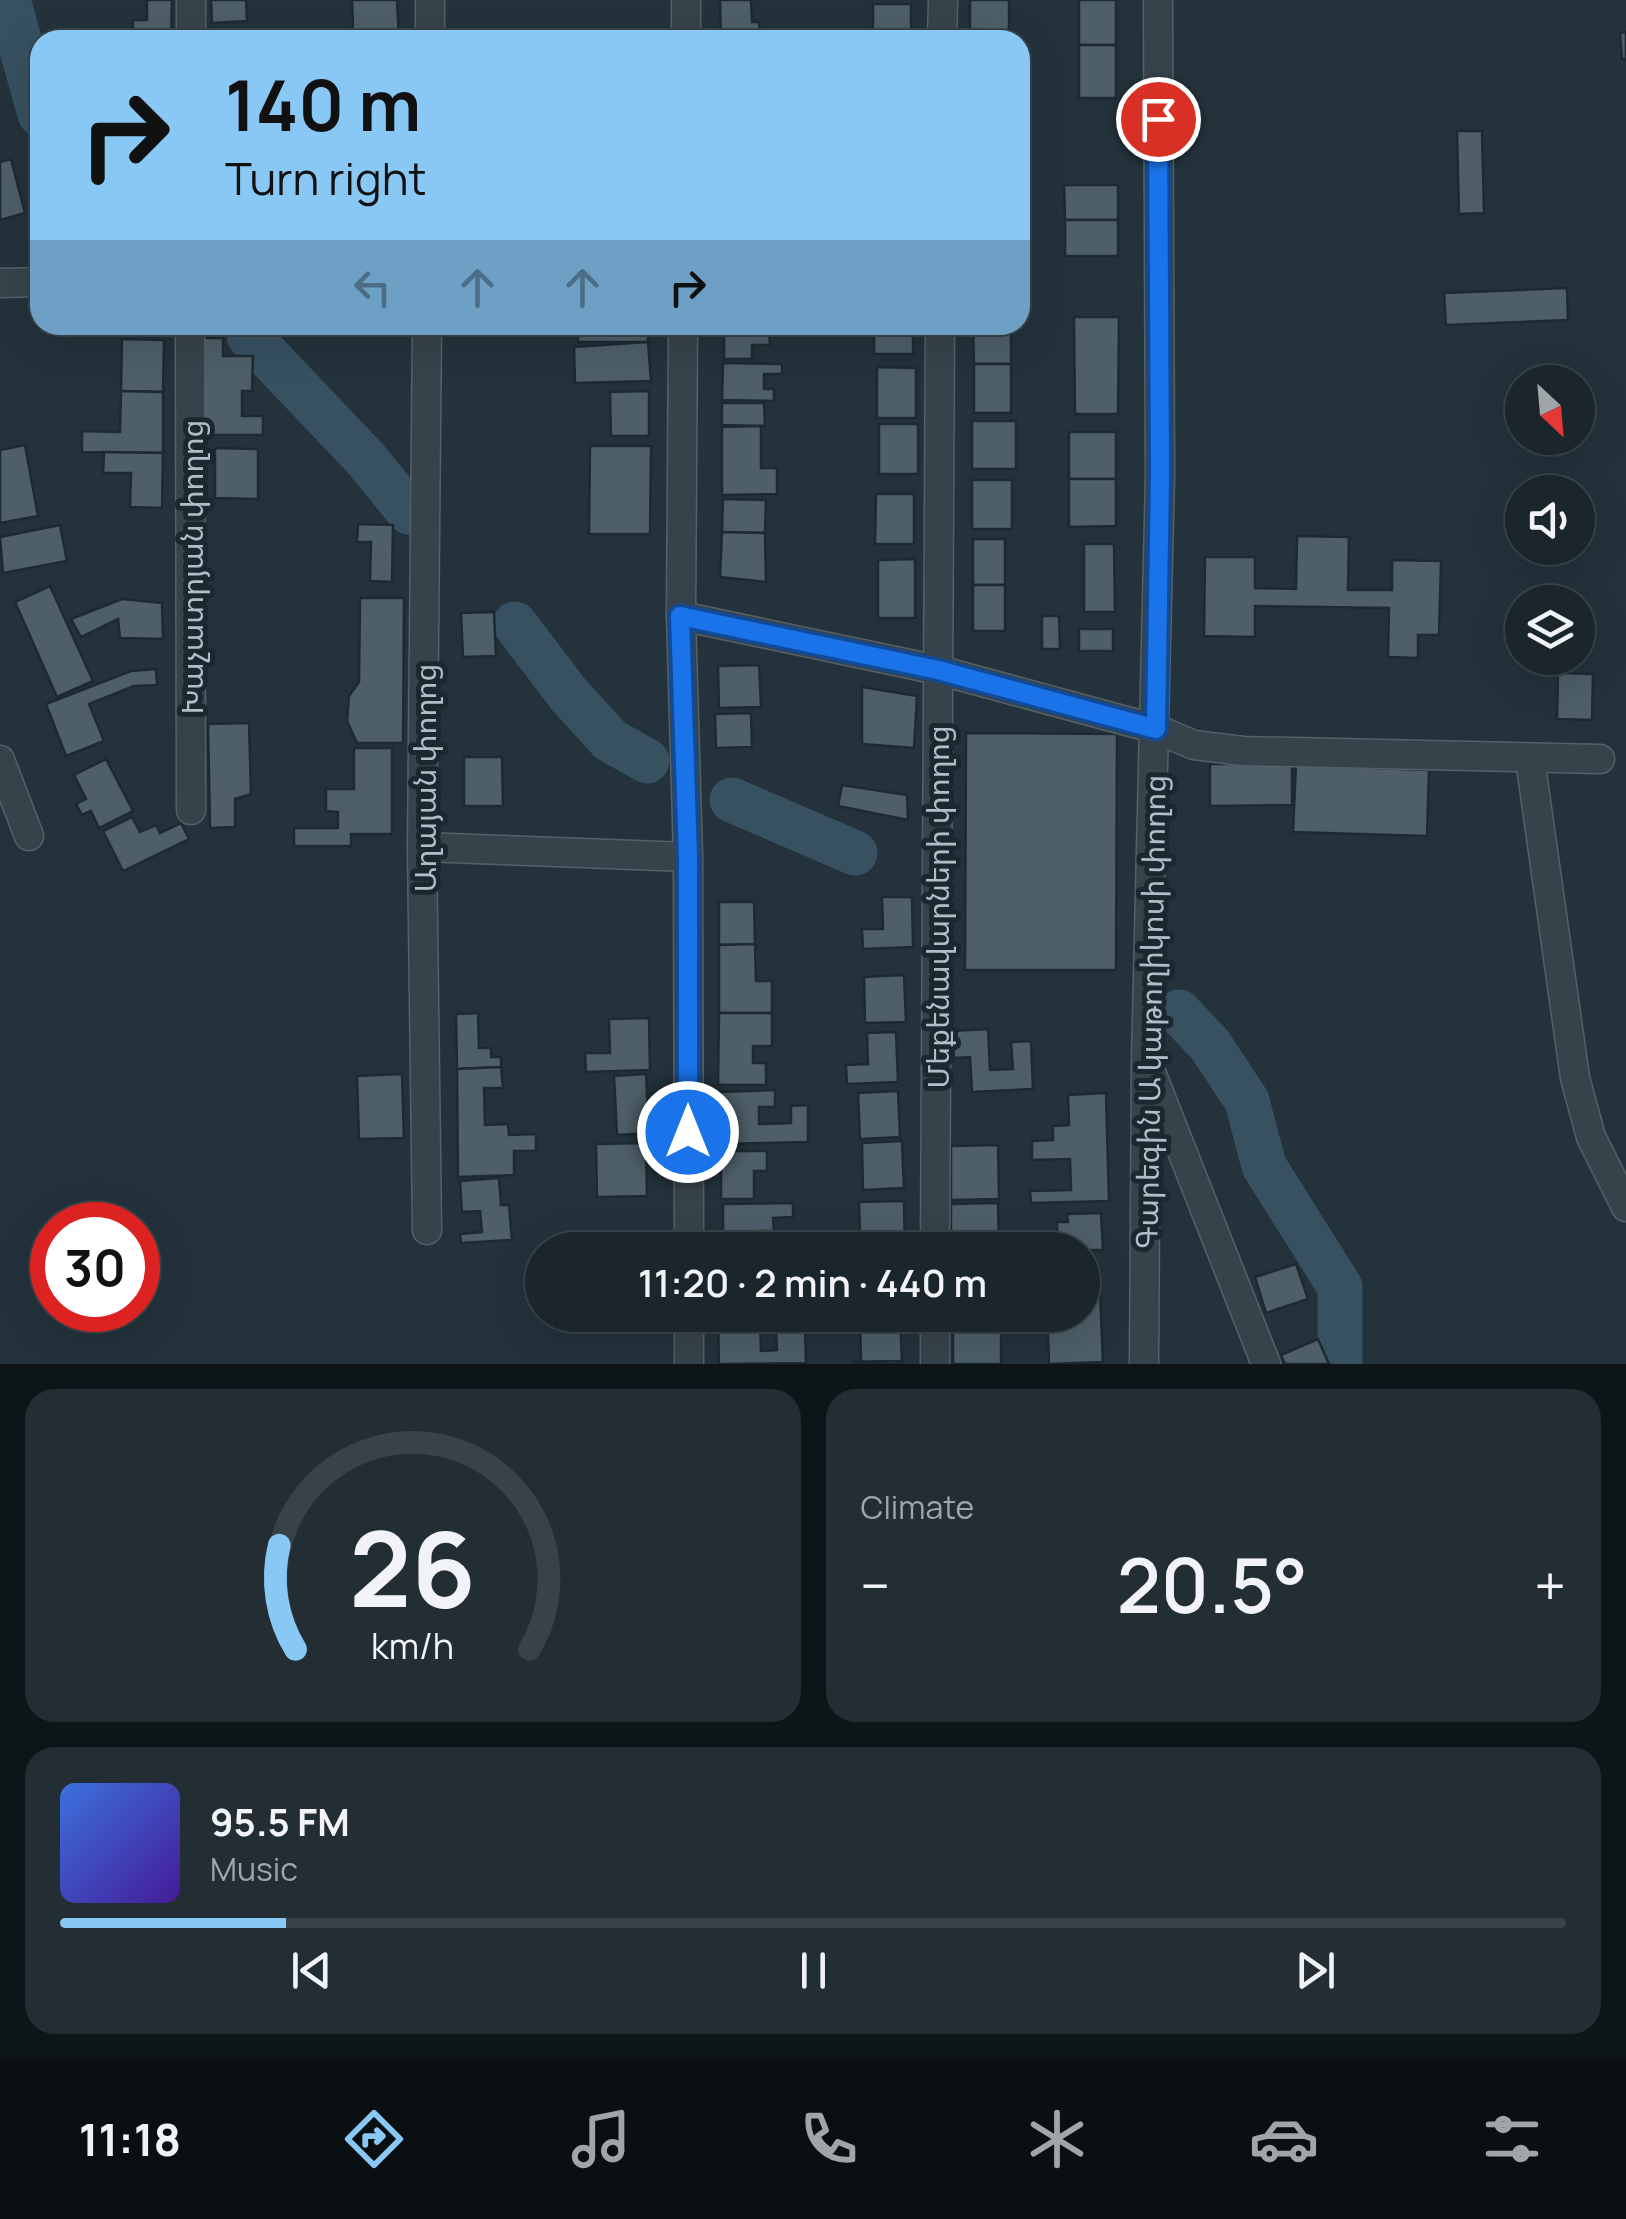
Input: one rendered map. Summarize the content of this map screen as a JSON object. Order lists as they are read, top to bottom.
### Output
{
  "streets": {
    "street": [
      "Խաչատրյան փողոց",
      "Աղայան փողոց",
      "Մեքենավարների փողոց",
      "Գարեգին Ա կաթողիկոսի փողոց"
    ]
  },
  "north": "bottom right",
  "page": {
    "turn": ["140 m", "Turn right"],
    "limit": "30",
    "trip": "11:20 · 2 min · 440 m",
    "tile": "Climate",
    "heat": ["−", "20.5°", "+"],
    "song": ["95.5 FM", "Music"],
    "tabs": "11:18",
    "gauge": ["26", "km/h"]
  }
}
